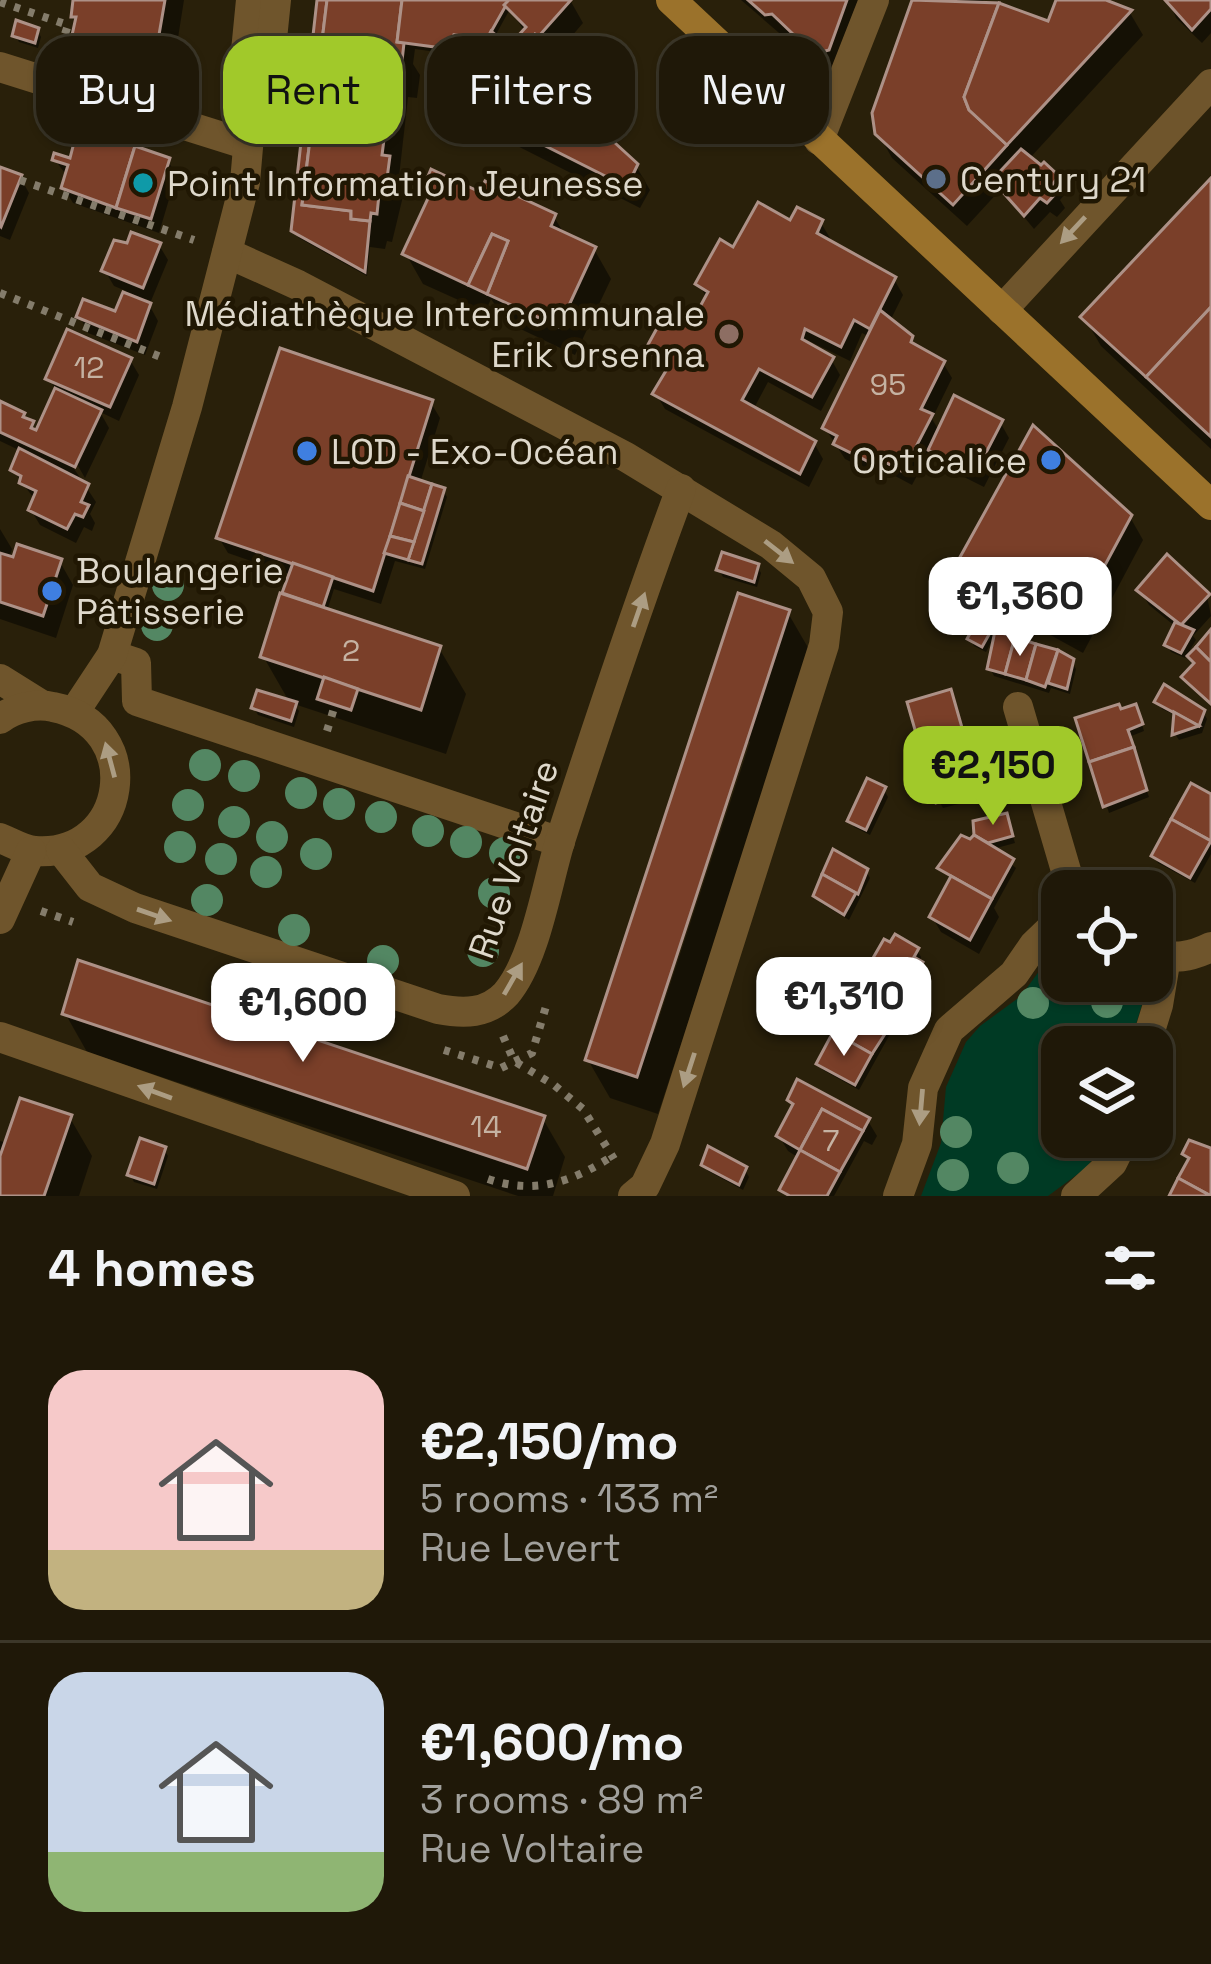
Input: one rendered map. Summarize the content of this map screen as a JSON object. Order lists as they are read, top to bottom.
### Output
{
  "streets": {
    "street": ["Rue Voltaire"]
  },
  "places": [
    "Century 21",
    "Point Information Jeunesse",
    "Médiathèque Intercommunale Erik Orsenna",
    "LOD - Exo-Océan",
    "Opticalice",
    "Boulangerie Pâtisserie"
  ],
  "house_numbers": [
    "12",
    "95",
    "2",
    "14",
    "7"
  ],
  "page": {
    "chip": [
      "Buy",
      "Rent",
      "Filters",
      "New"
    ],
    "price": [
      "€1,360",
      "€2,150",
      "€1,310",
      "€1,600"
    ],
    "heading": "4 homes",
    "list": [
      {
        "name": "€2,150/mo",
        "note": "5 rooms · 133 m² · Rue Levert"
      },
      {
        "name": "€1,600/mo",
        "note": "3 rooms · 89 m² · Rue Voltaire"
      }
    ]
  }
}
